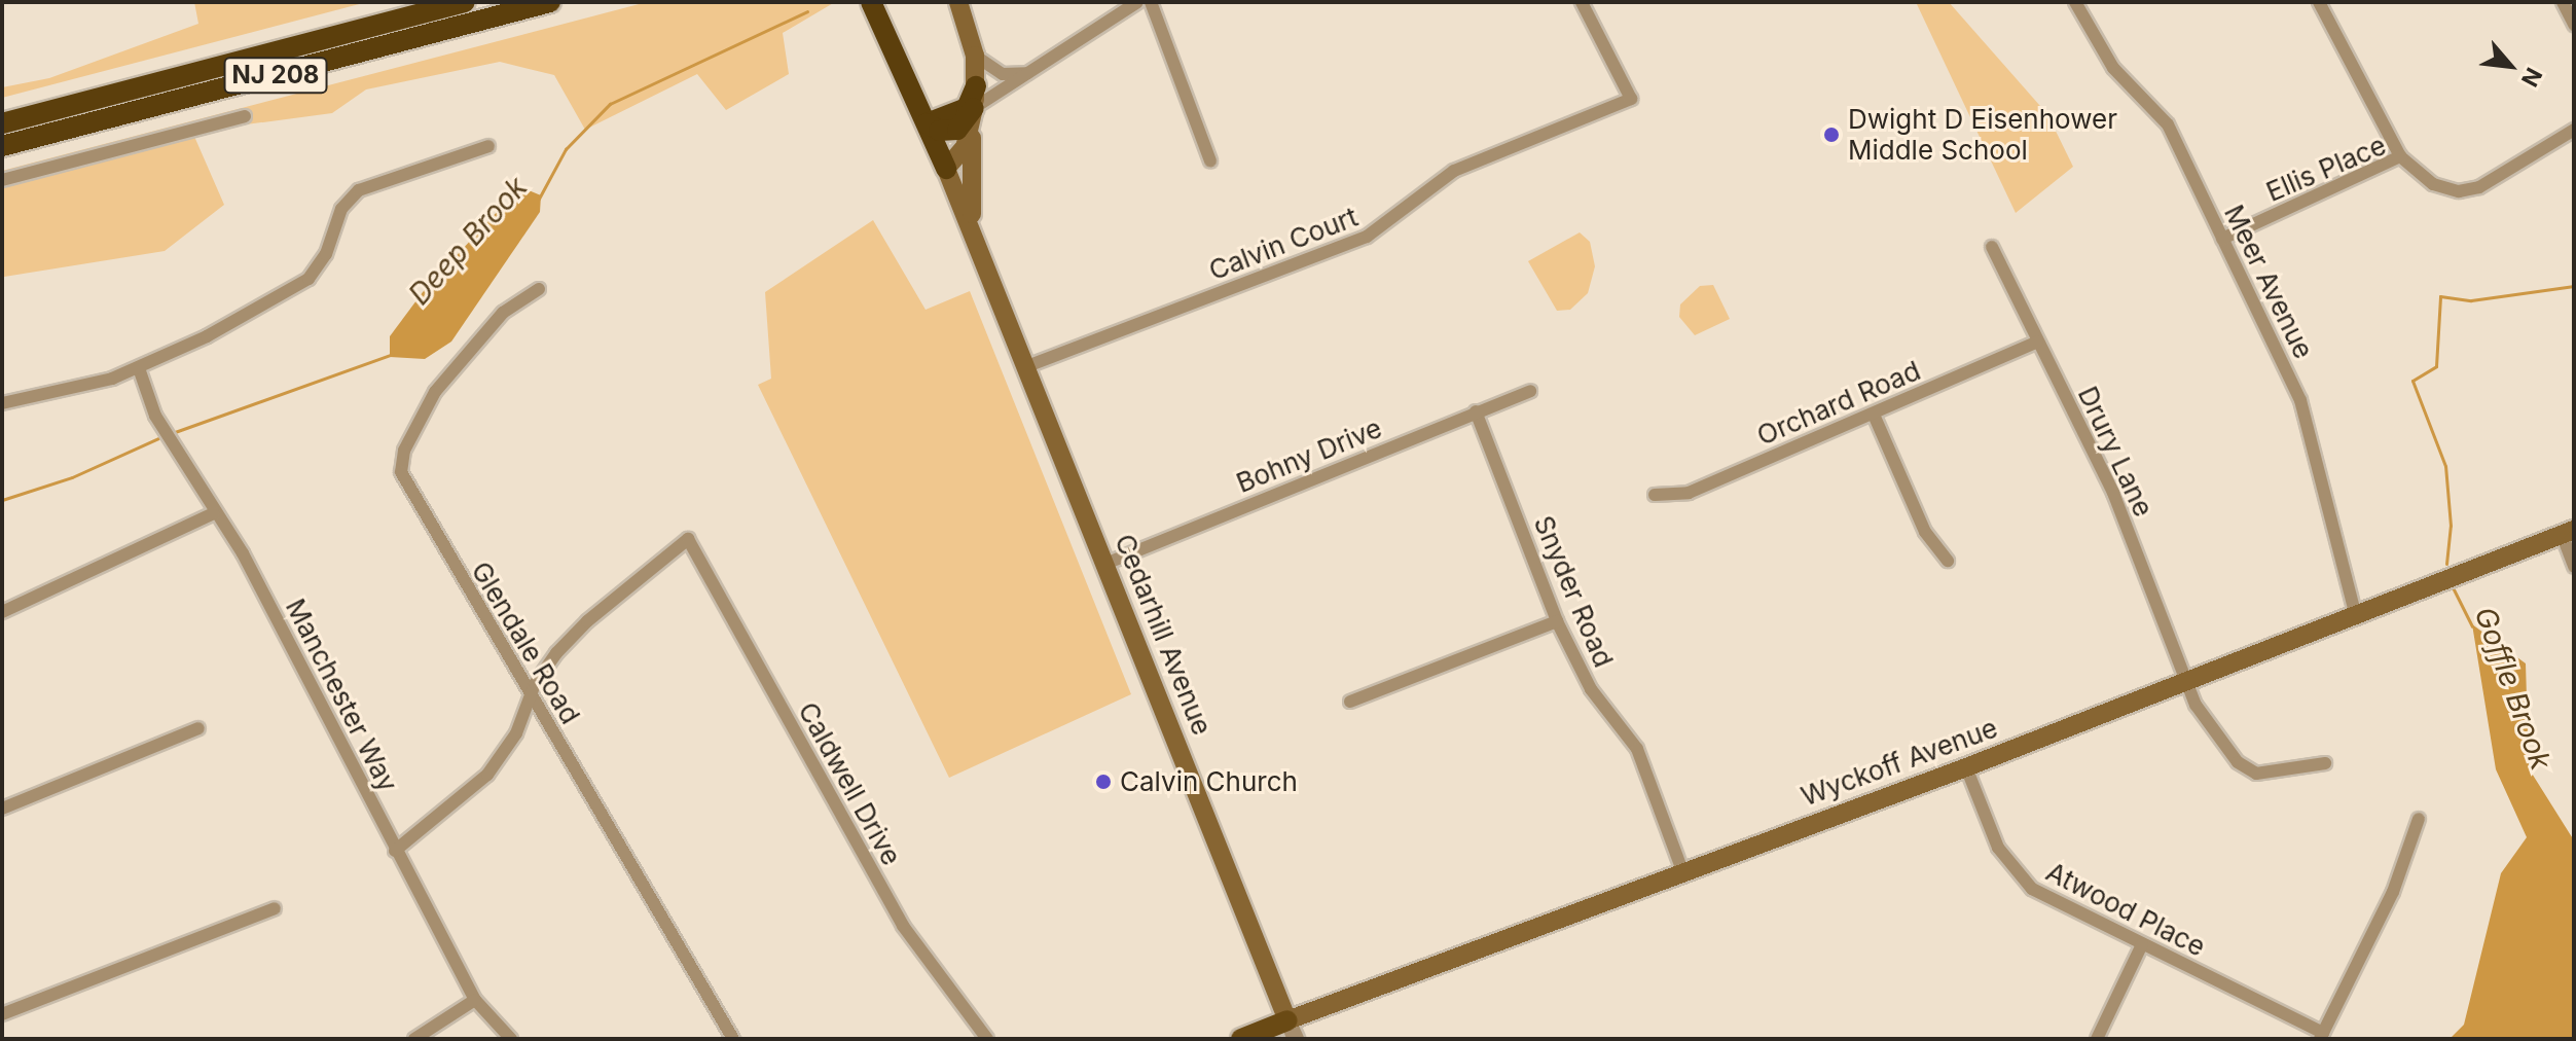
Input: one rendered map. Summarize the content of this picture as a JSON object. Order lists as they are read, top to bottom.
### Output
{
  "streets": {
    "highway": ["NJ 208"],
    "main road": ["Cedarhill Avenue", "Wyckoff Avenue"],
    "street": [
      "Ellis Place",
      "Calvin Court",
      "Meer Avenue",
      "Orchard Road",
      "Drury Lane",
      "Bohny Drive",
      "Snyder Road",
      "Glendale Road",
      "Manchester Way",
      "Caldwell Drive",
      "Atwood Place"
    ]
  },
  "crossings": [
    ["Ellis Place", "Meer Avenue"],
    ["Calvin Court", "Cedarhill Avenue"],
    ["Meer Avenue", "Wyckoff Avenue"],
    ["Orchard Road", "Drury Lane"],
    ["Drury Lane", "Wyckoff Avenue"],
    ["Bohny Drive", "Snyder Road"],
    ["Bohny Drive", "Cedarhill Avenue"],
    ["Snyder Road", "Wyckoff Avenue"],
    ["Cedarhill Avenue", "Wyckoff Avenue"],
    ["Glendale Road", "Caldwell Drive"],
    ["Wyckoff Avenue", "Atwood Place"]
  ],
  "water": ["Deep Brook", "Goffle Brook"],
  "places": ["Dwight D Eisenhower Middle School", "Calvin Church"],
  "north": "bottom right"
}
